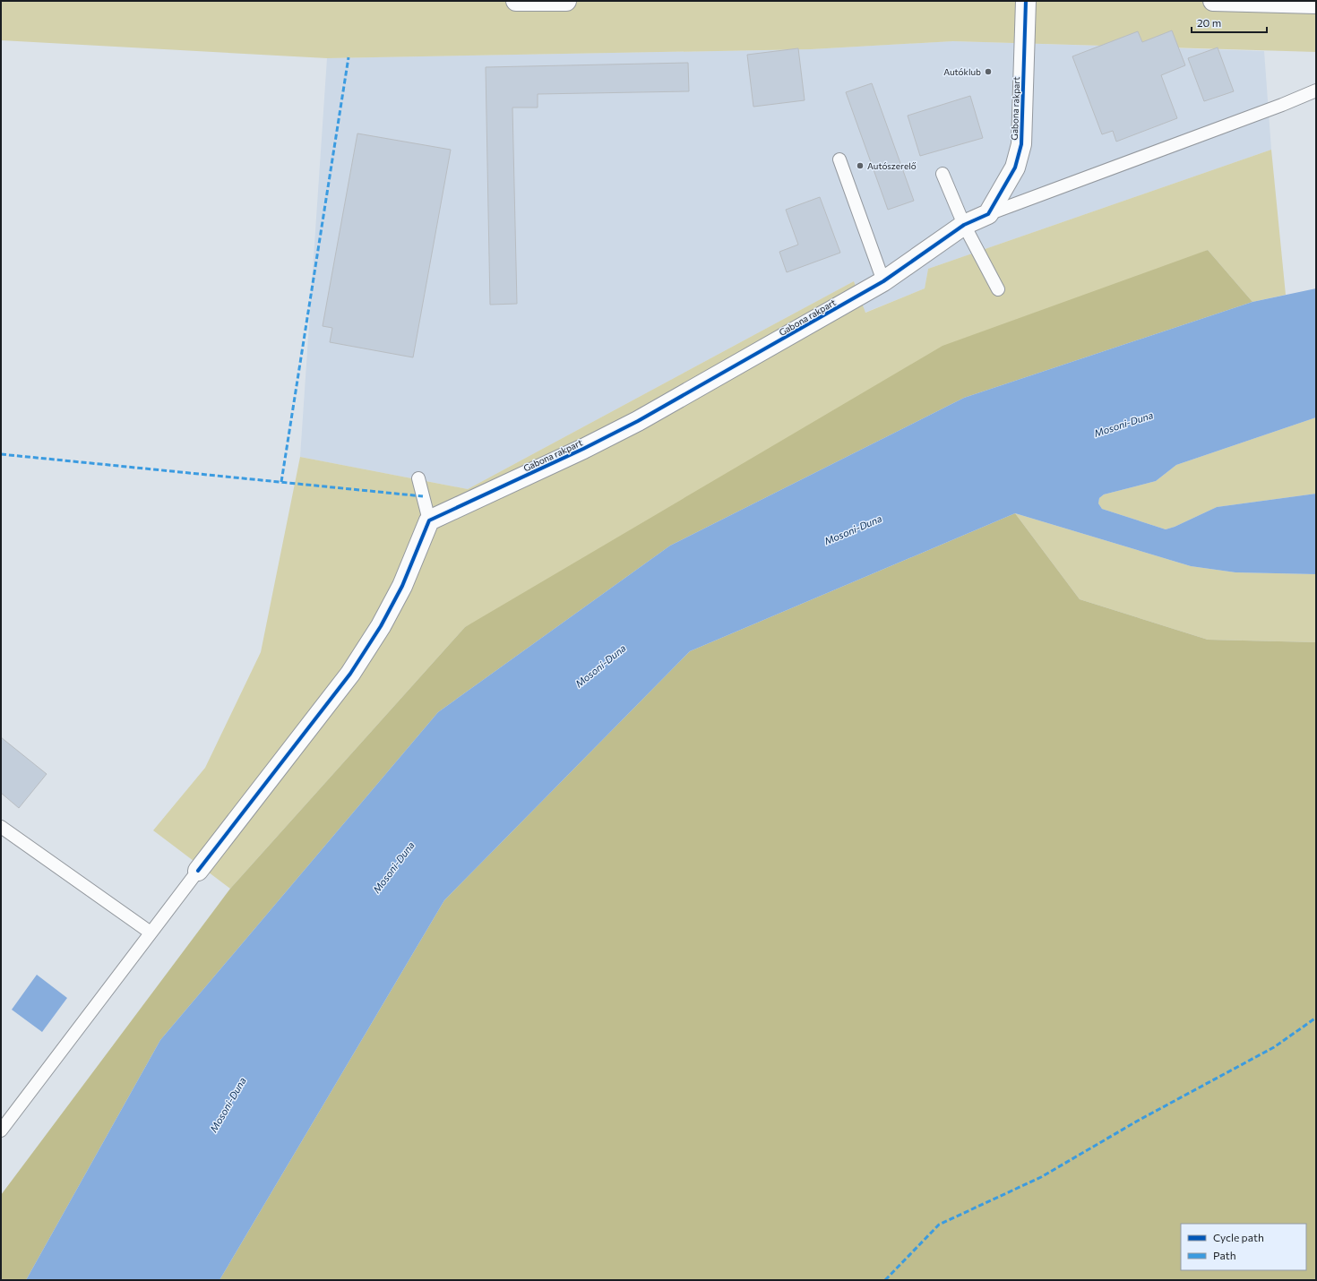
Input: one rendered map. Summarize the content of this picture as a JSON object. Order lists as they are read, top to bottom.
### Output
{
  "streets": {
    "street": ["Gabona rakpart"]
  },
  "water": ["Mosoni-Duna"],
  "places": ["Autóklub", "Autószerelő"],
  "legend": ["Cycle path", "Path"],
  "scale_bar": "20 m"
}
